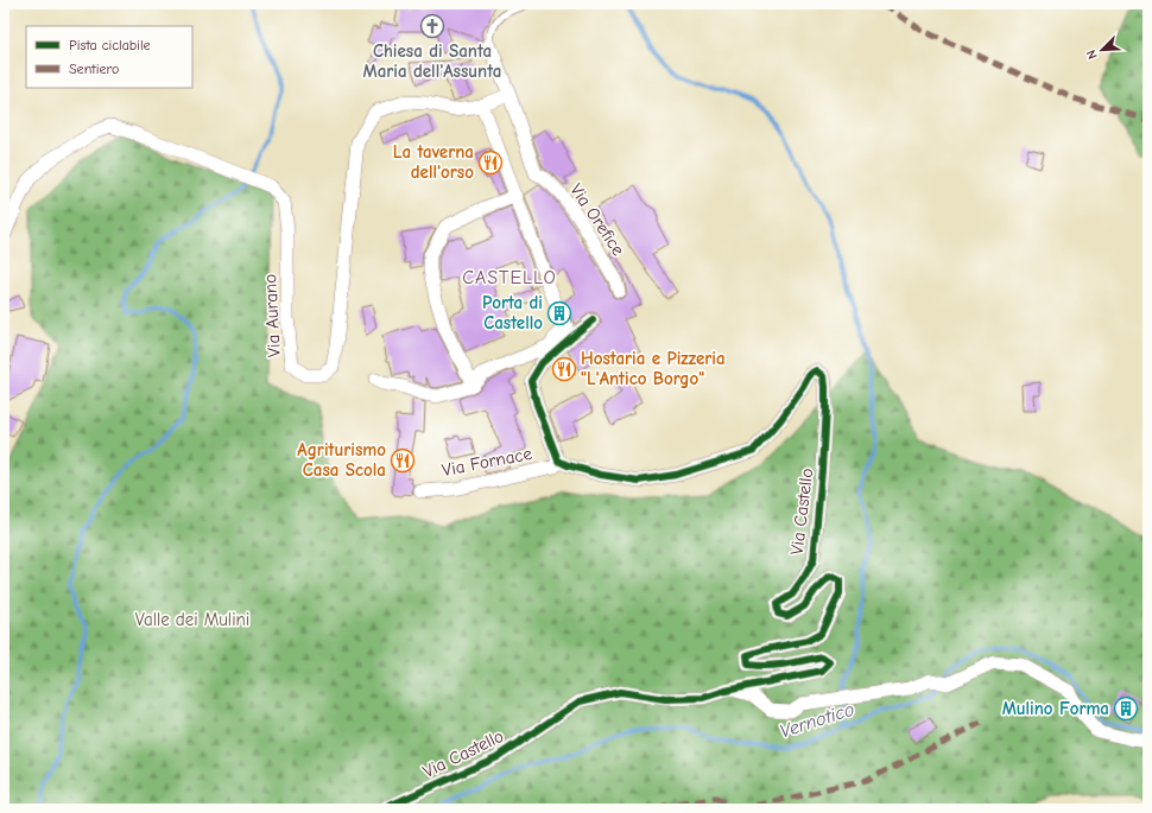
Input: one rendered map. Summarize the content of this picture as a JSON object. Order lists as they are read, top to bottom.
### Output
{
  "streets": {
    "street": [
      "Via Orefice",
      "Via Aurano",
      "Via Fornace",
      "Via Castello"
    ]
  },
  "crossings": [
    ["Via Fornace", "Via Castello"]
  ],
  "districts": ["CASTELLO"],
  "water": ["Vernotico"],
  "parks": ["Valle dei Mulini"],
  "places": {
    "church": ["Chiesa di Santa Maria dell'Assunta"],
    "restaurant": ["La taverna dell'orso", "Hostaria e Pizzeria \"L'Antico Borgo\"", "Agriturismo Casa Scola"],
    "building": ["Porta di Castello", "Mulino Forma"]
  },
  "legend": ["Pista ciclabile", "Sentiero"],
  "north": "bottom left"
}
